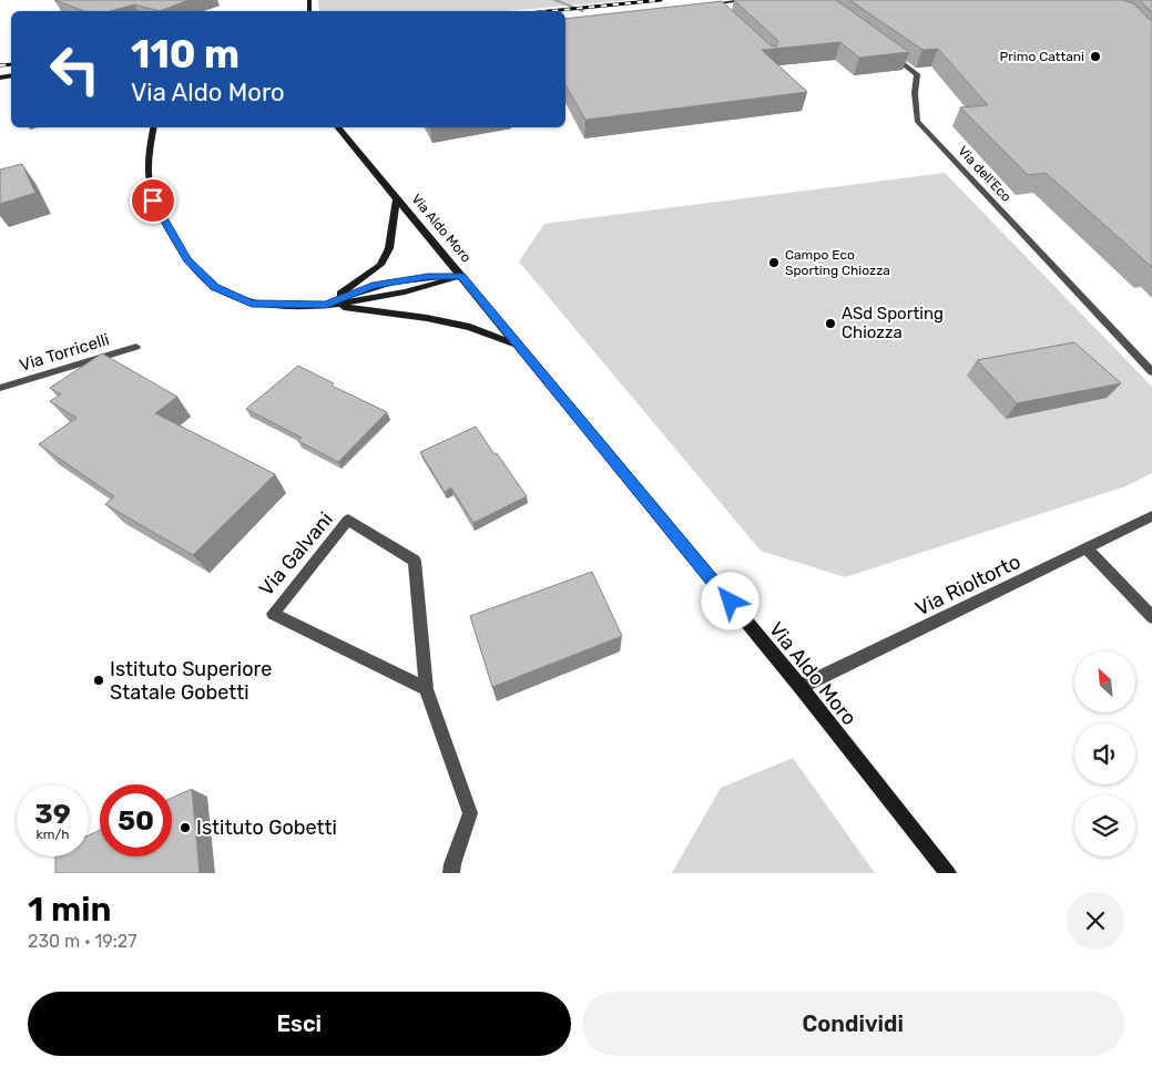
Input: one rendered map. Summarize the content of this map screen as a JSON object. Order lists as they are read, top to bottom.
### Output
{
  "streets": {
    "main road": ["Via Aldo Moro"],
    "street": [
      "Via dell'Eco",
      "Via Torricelli",
      "Via Galvani",
      "Via Rioltorto"
    ]
  },
  "crossings": [
    ["Via Aldo Moro", "Via Rioltorto"]
  ],
  "places": [
    "Primo Cattani",
    "Campo Eco Sporting Chiozza",
    "ASd Sporting Chiozza",
    "Istituto Superiore Statale Gobetti",
    "Istituto Gobetti"
  ],
  "north": "top left",
  "page": {
    "turn": ["110 m", "Via Aldo Moro"],
    "speed": "39 km/h",
    "limit": "50",
    "heading": ["1 min", "230 m · 19:27"],
    "buttons": ["Esci", "Condividi"]
  }
}
